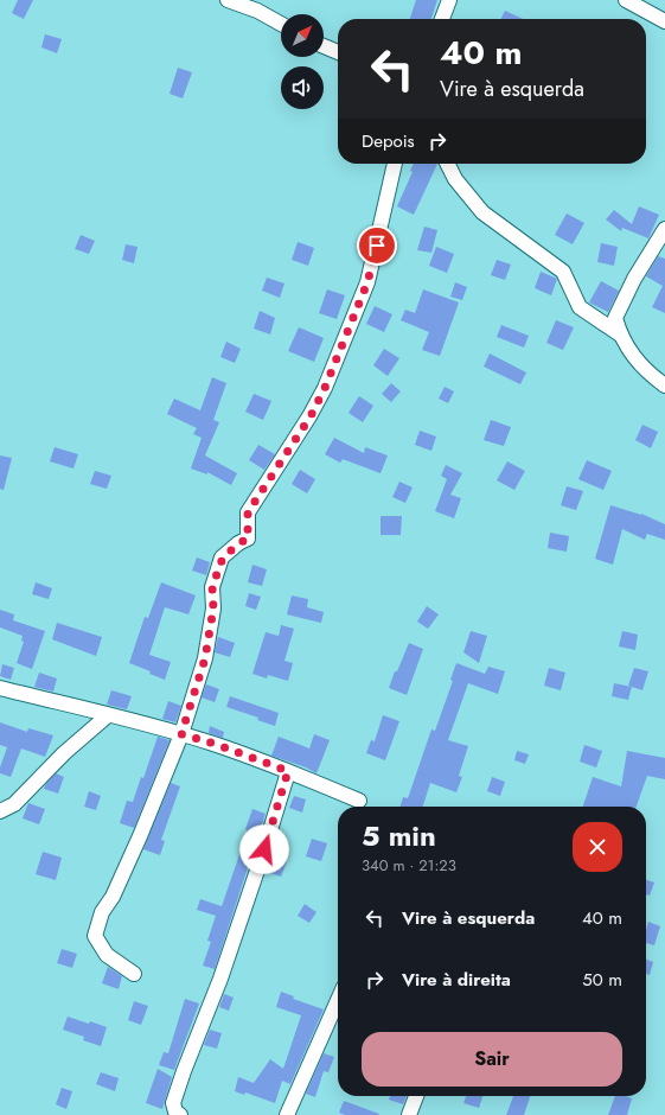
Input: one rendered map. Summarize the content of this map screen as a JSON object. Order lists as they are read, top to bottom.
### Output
{
  "north": "top right",
  "page": {
    "turn": ["40 m", "Vire à esquerda"],
    "then": "Depois",
    "heading": ["5 min", "340 m · 21:23"],
    "list": [
      {
        "name": "Vire à esquerda",
        "value": "40 m"
      },
      {
        "name": "Vire à direita",
        "value": "50 m"
      }
    ],
    "buttons": "Sair"
  }
}
